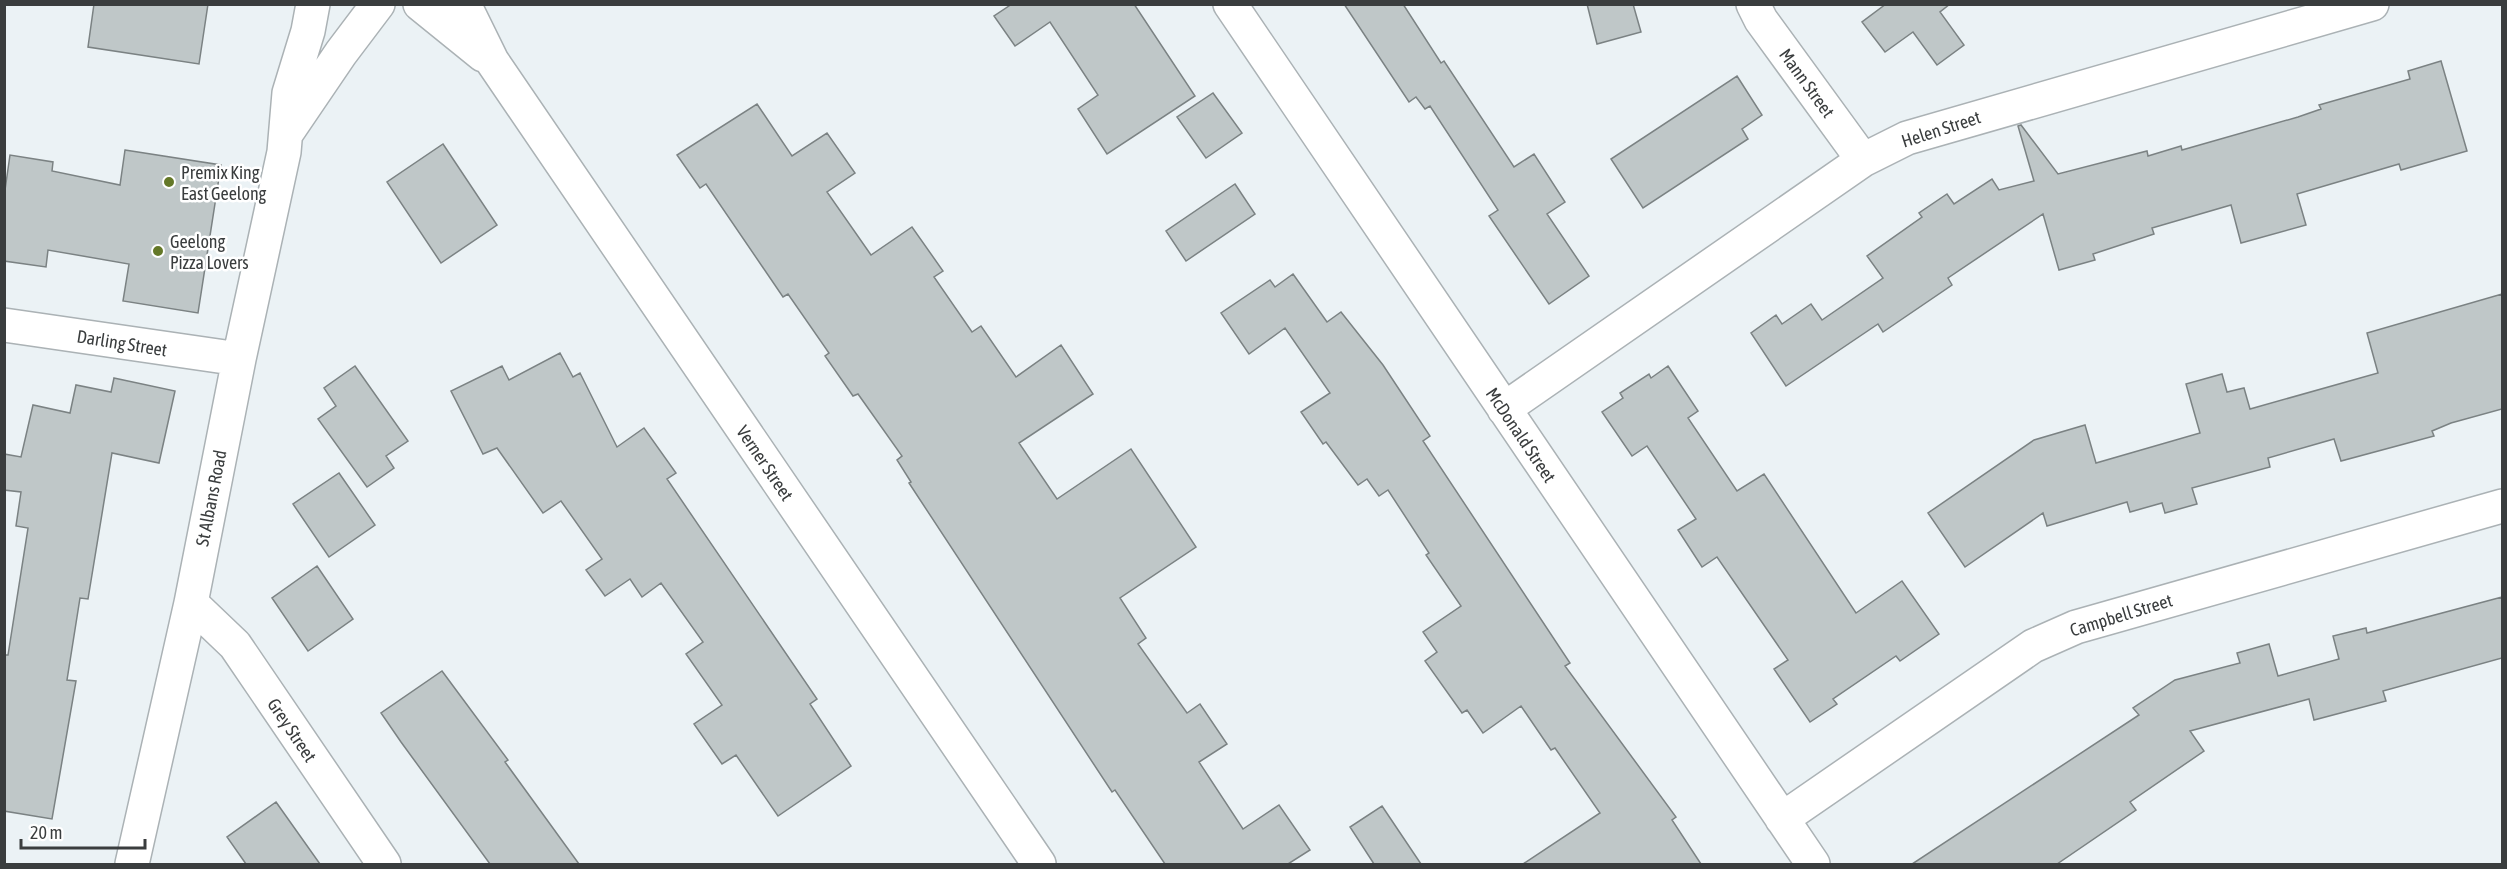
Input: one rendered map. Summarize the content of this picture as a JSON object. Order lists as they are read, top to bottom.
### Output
{
  "streets": {
    "street": [
      "Mann Street",
      "Helen Street",
      "Darling Street",
      "McDonald Street",
      "Verner Street",
      "St Albans Road",
      "Campbell Street",
      "Grey Street"
    ]
  },
  "crossings": [
    ["Mann Street", "Helen Street"],
    ["Helen Street", "McDonald Street"],
    ["Darling Street", "St Albans Road"],
    ["McDonald Street", "Campbell Street"],
    ["St Albans Road", "Grey Street"]
  ],
  "places": ["Premix King East Geelong", "Geelong Pizza Lovers"],
  "scale_bar": "20 m"
}
